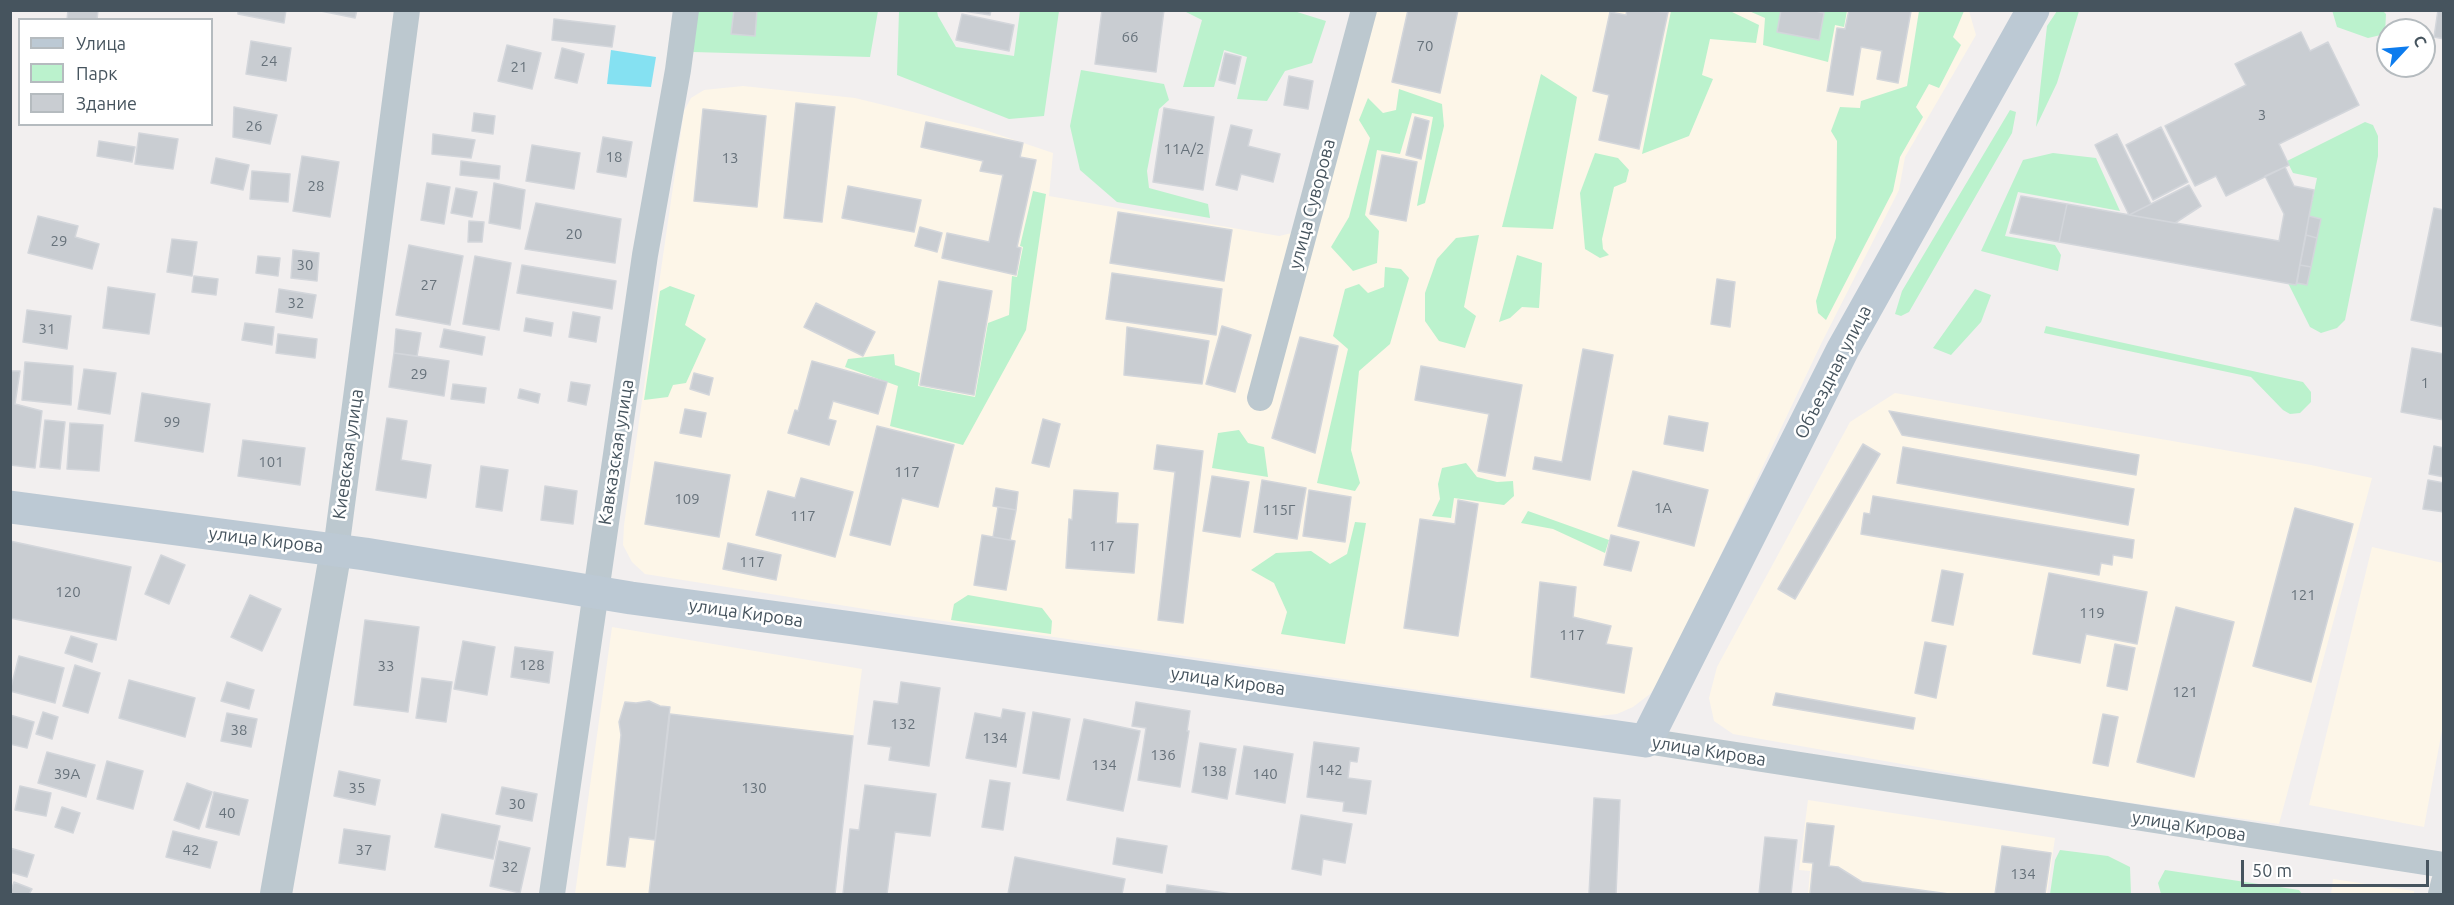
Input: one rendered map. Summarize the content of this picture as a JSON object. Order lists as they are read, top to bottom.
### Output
{
  "streets": {
    "main road": ["Объездная улица", "улица Кирова"],
    "street": ["улица Суворова", "Кавказская улица", "Киевская улица"]
  },
  "crossings": [
    ["Объездная улица", "улица Кирова"],
    ["Кавказская улица", "улица Кирова"],
    ["Киевская улица", "улица Кирова"]
  ],
  "house_numbers": [
    "66",
    "70",
    "24",
    "21",
    "3",
    "26",
    "11А/2",
    "18",
    "13",
    "28",
    "20",
    "29",
    "30",
    "27",
    "32",
    "31",
    "29",
    "1",
    "99",
    "101",
    "117",
    "109",
    "1А",
    "115Г",
    "117",
    "117",
    "117",
    "120",
    "121",
    "119",
    "117",
    "128",
    "33",
    "121",
    "132",
    "38",
    "134",
    "136",
    "134",
    "142",
    "138",
    "39А",
    "140",
    "35",
    "130",
    "30",
    "40",
    "42",
    "37",
    "32",
    "134"
  ],
  "legend": ["Улица", "Парк", "Здание"],
  "scale_bar": "50 m",
  "north": "top right"
}
